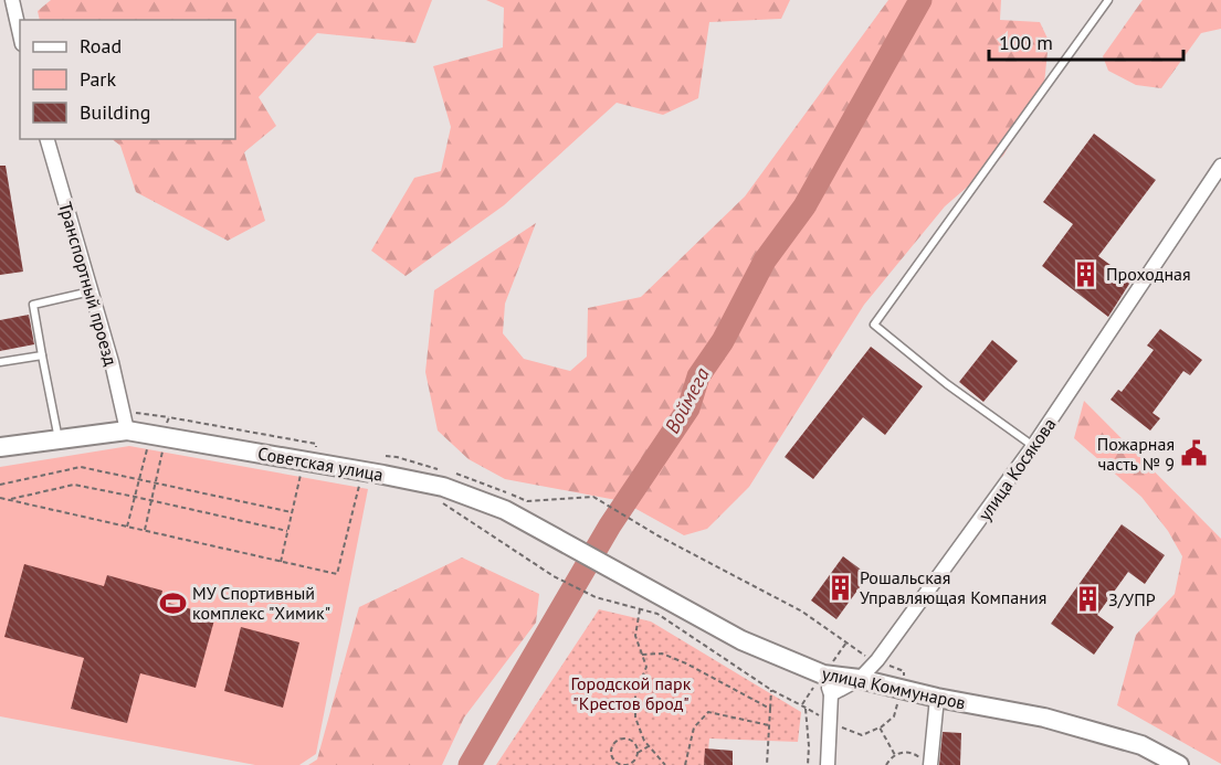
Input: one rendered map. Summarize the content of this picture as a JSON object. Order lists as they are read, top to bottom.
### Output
{
  "streets": {
    "street": [
      "Транспортный проезд",
      "Советская улица",
      "улица Косякова",
      "улица Коммунаров"
    ]
  },
  "crossings": [
    ["Транспортный проезд", "Советская улица"],
    ["Советская улица", "улица Коммунаров"],
    ["улица Косякова", "улица Коммунаров"]
  ],
  "water": ["Воймега"],
  "parks": ["Городской парк \"Крестов брод\""],
  "places": {
    "building": ["Проходная", "Рошальская Управляющая Компания", "З/УПР"],
    "public building": ["Пожарная часть № 9"],
    "sports": ["МУ Спортивный комплекс \"Химик\""]
  },
  "legend": ["Road", "Park", "Building"],
  "scale_bar": "100 m"
}
